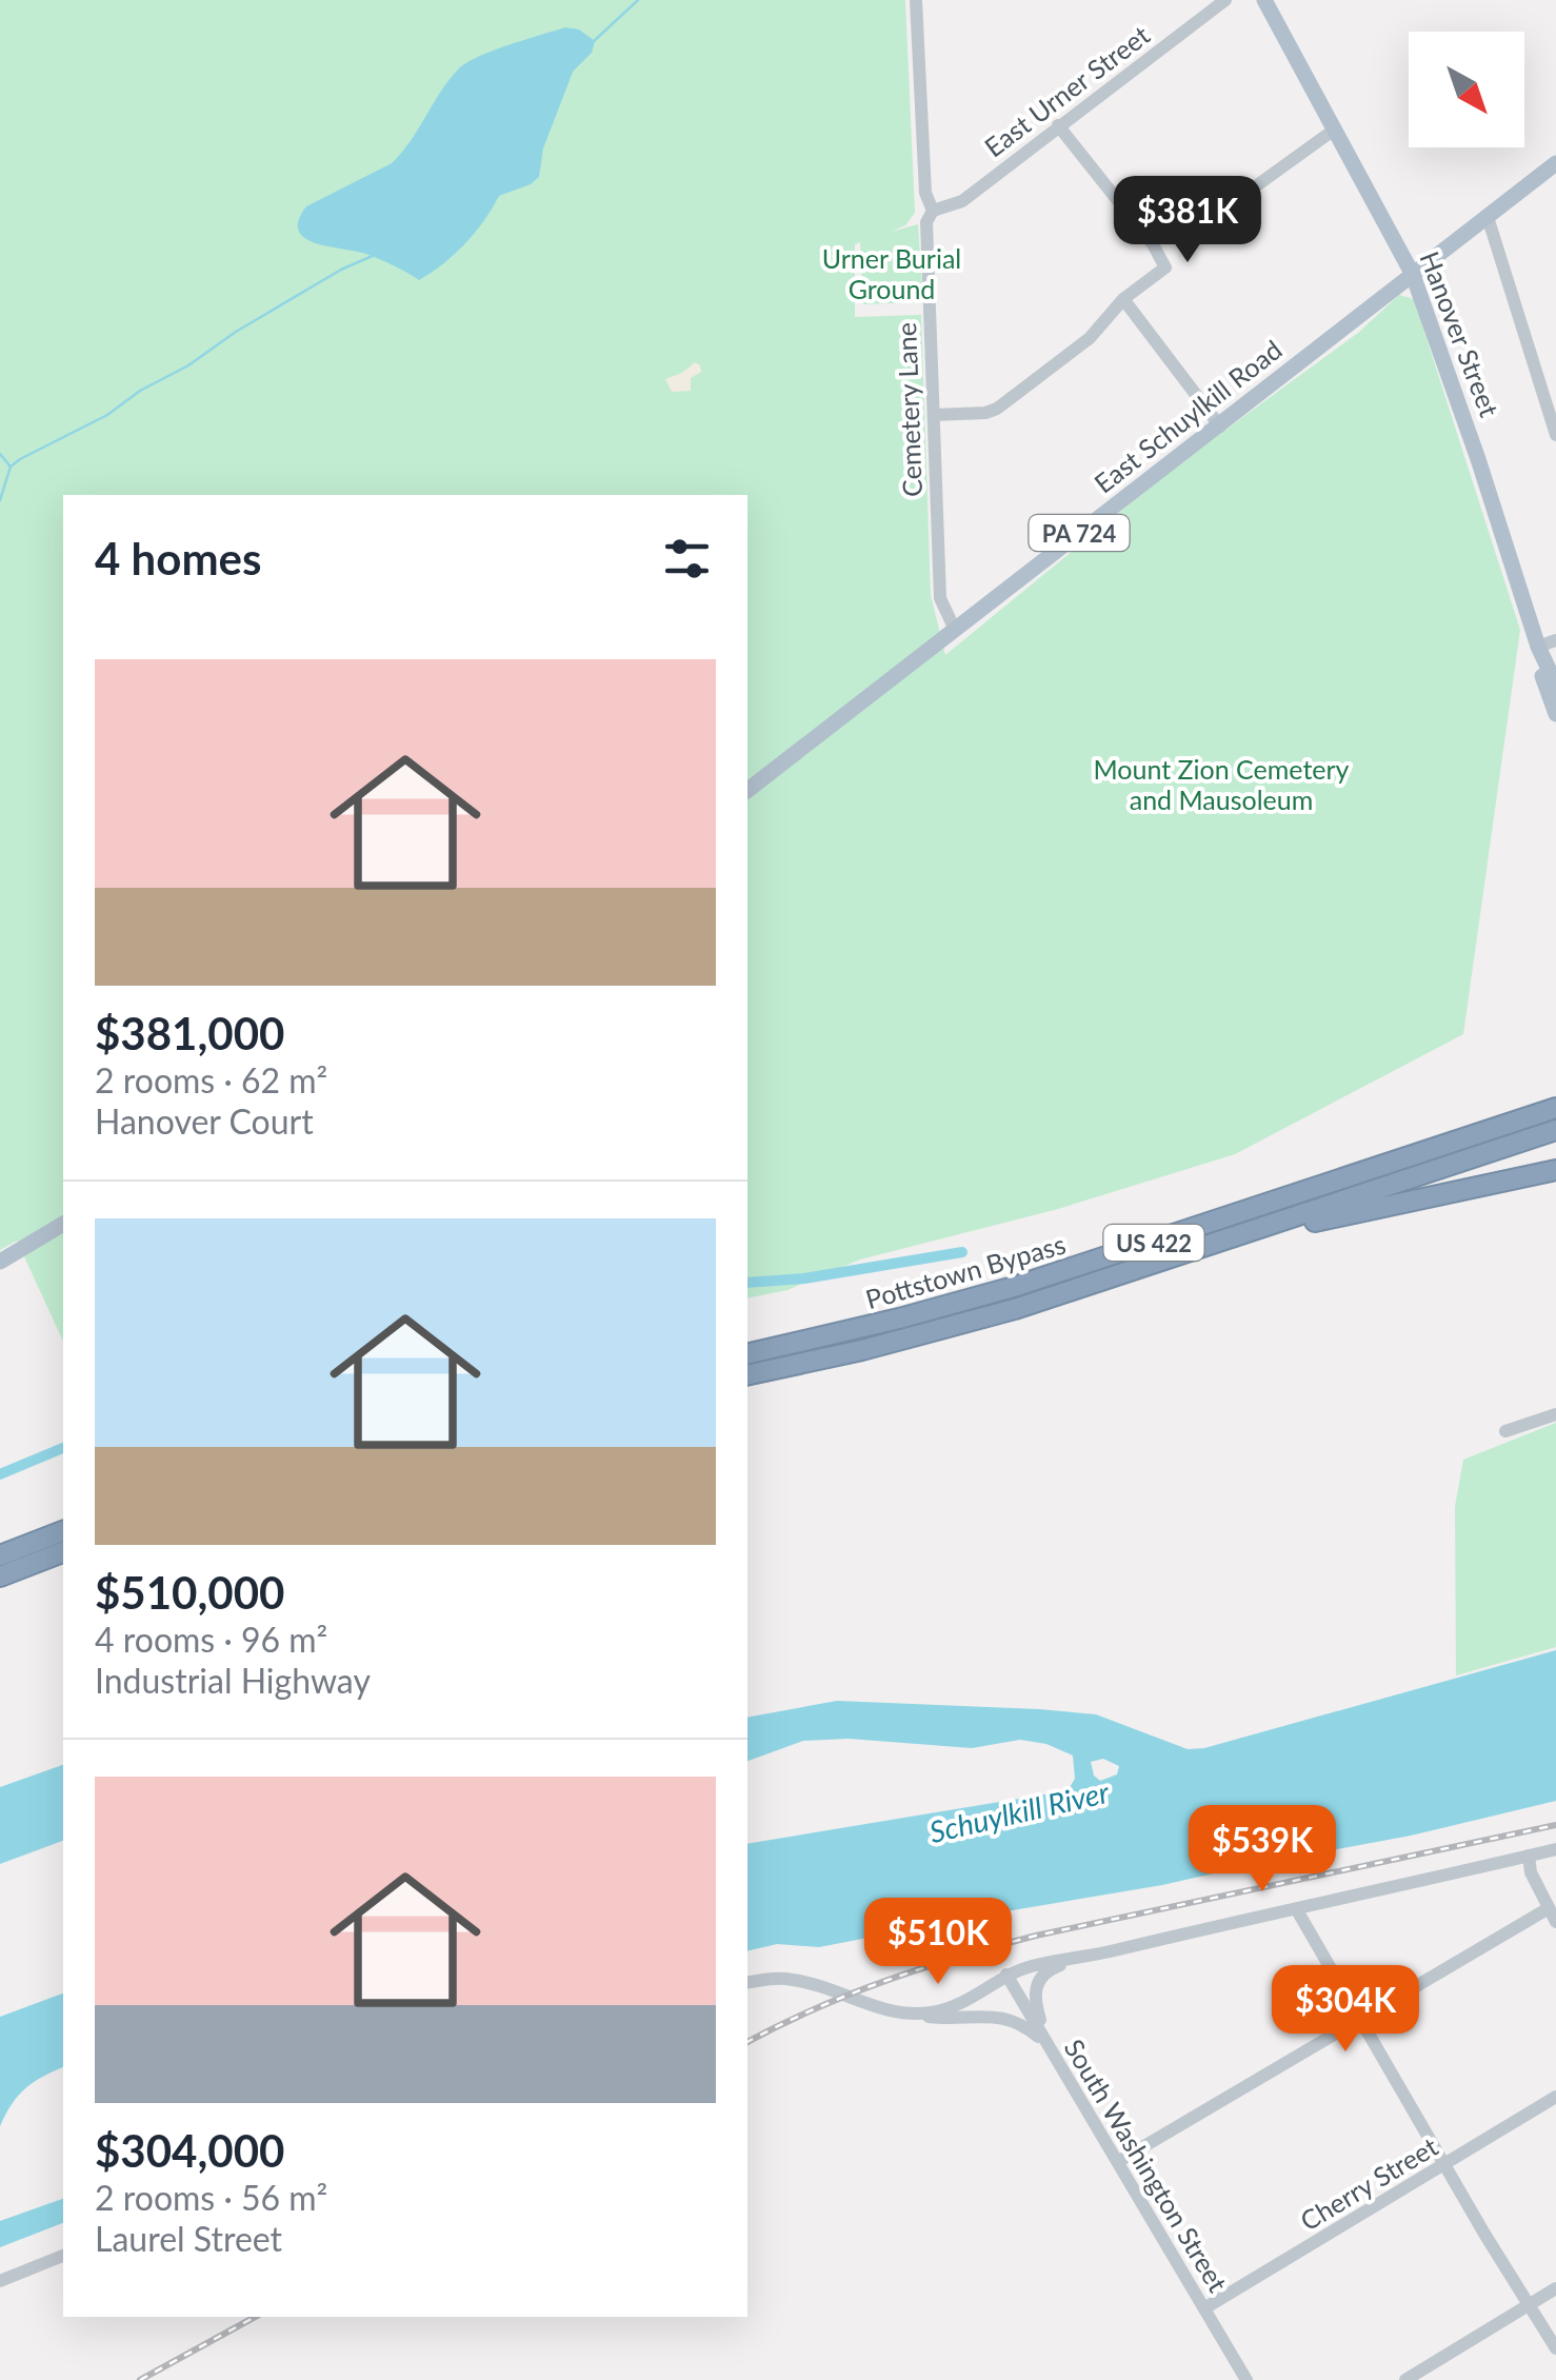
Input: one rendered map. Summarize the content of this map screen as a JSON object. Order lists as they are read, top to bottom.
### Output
{
  "streets": {
    "highway": ["US 422", "Pottstown Bypass"],
    "main road": ["Hanover Street", "East Schuylkill Road", "PA 724"],
    "street": [
      "East Urner Street",
      "Cemetery Lane",
      "South Washington Street",
      "Cherry Street"
    ]
  },
  "crossings": [
    ["East Urner Street", "Cemetery Lane"],
    ["Hanover Street", "East Schuylkill Road"],
    ["Hanover Street", "PA 724"],
    ["Cemetery Lane", "East Schuylkill Road"],
    ["East Schuylkill Road", "PA 724"],
    ["South Washington Street", "Cherry Street"]
  ],
  "water": ["Schuylkill River"],
  "parks": ["Urner Burial Ground", "Mount Zion Cemetery and Mausoleum"],
  "north": "bottom right",
  "page": {
    "price": [
      "$381K",
      "$539K",
      "$510K",
      "$304K"
    ],
    "heading": "4 homes",
    "list": [
      {
        "name": "$381,000",
        "note": "2 rooms · 62 m² · Hanover Court"
      },
      {
        "name": "$510,000",
        "note": "4 rooms · 96 m² · Industrial Highway"
      },
      {
        "name": "$304,000",
        "note": "2 rooms · 56 m² · Laurel Street"
      }
    ]
  }
}
